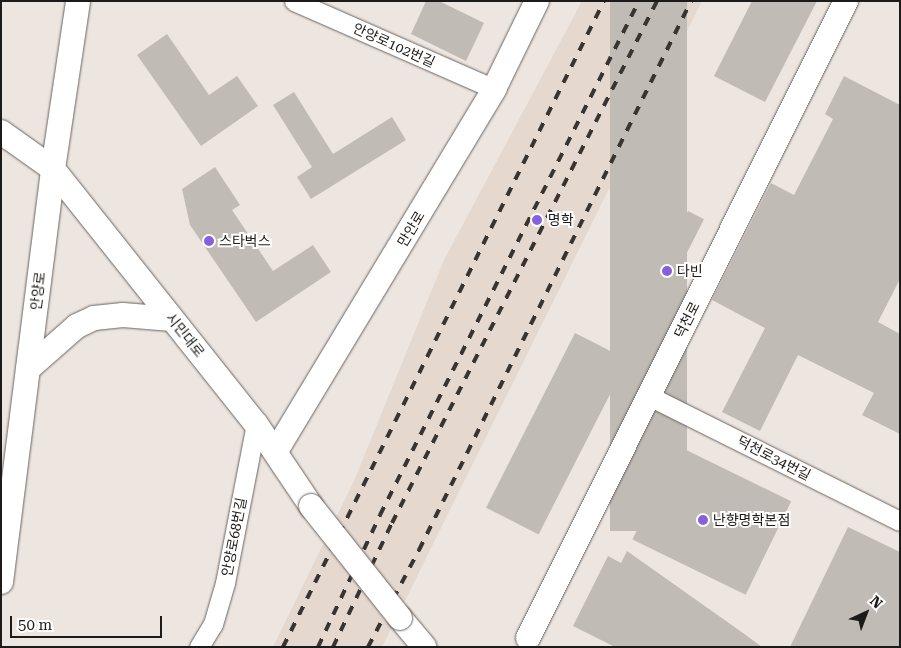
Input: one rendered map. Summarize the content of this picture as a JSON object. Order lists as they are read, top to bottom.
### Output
{
  "streets": {
    "street": [
      "안양로102번길",
      "만안로",
      "안양로",
      "덕천로",
      "시민대로",
      "덕천로34번길",
      "안양로68번길"
    ]
  },
  "crossings": [
    ["안양로102번길", "만안로"],
    ["만안로", "시민대로"],
    ["안양로", "시민대로"],
    ["덕천로", "덕천로34번길"],
    ["시민대로", "안양로68번길"]
  ],
  "places": [
    "명학",
    "스타벅스",
    "다빈",
    "난향명학본점"
  ],
  "scale_bar": "50 m",
  "north": "top right"
}
